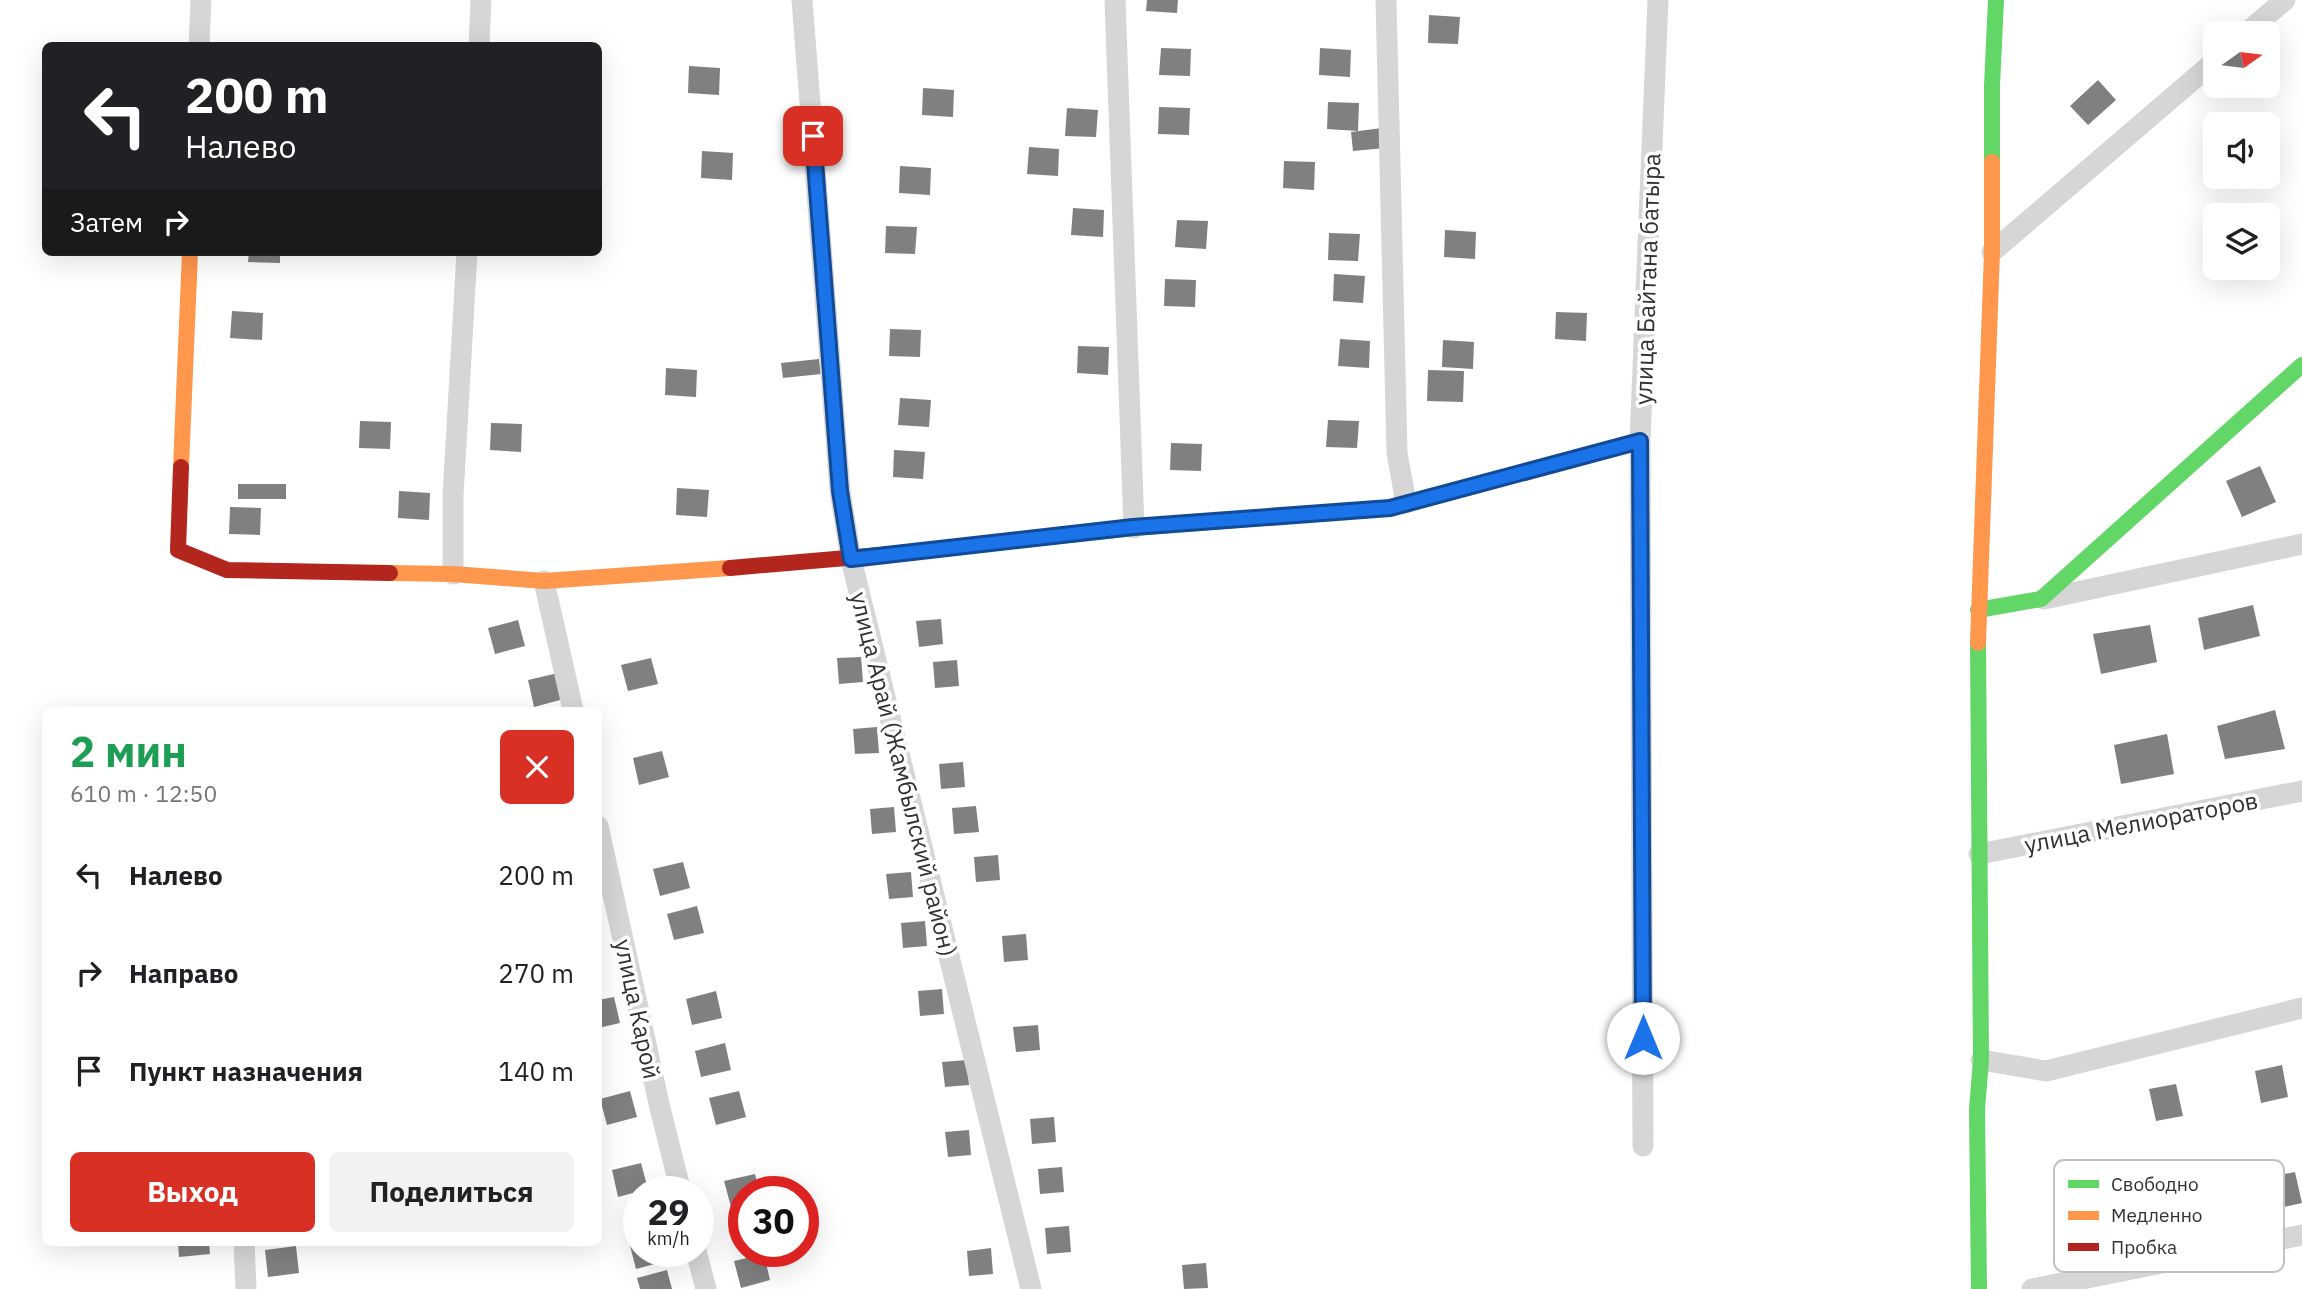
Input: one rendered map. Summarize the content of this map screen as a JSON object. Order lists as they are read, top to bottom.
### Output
{
  "streets": {
    "street": [
      "улица Байтана батыра",
      "улица Арай (Жамбылский район)",
      "улица Мелиораторов",
      "улица Карой"
    ]
  },
  "legend": ["Свободно", "Медленно", "Пробка"],
  "north": "right",
  "page": {
    "turn": ["200 m", "Налево"],
    "then": "Затем",
    "heading": ["2 мин", "610 m · 12:50"],
    "list": [
      {
        "name": "Налево",
        "value": "200 m"
      },
      {
        "name": "Направо",
        "value": "270 m"
      },
      {
        "name": "Пункт назначения",
        "value": "140 m"
      }
    ],
    "buttons": ["Выход", "Поделиться"],
    "speed": "29 km/h",
    "limit": "30"
  }
}
